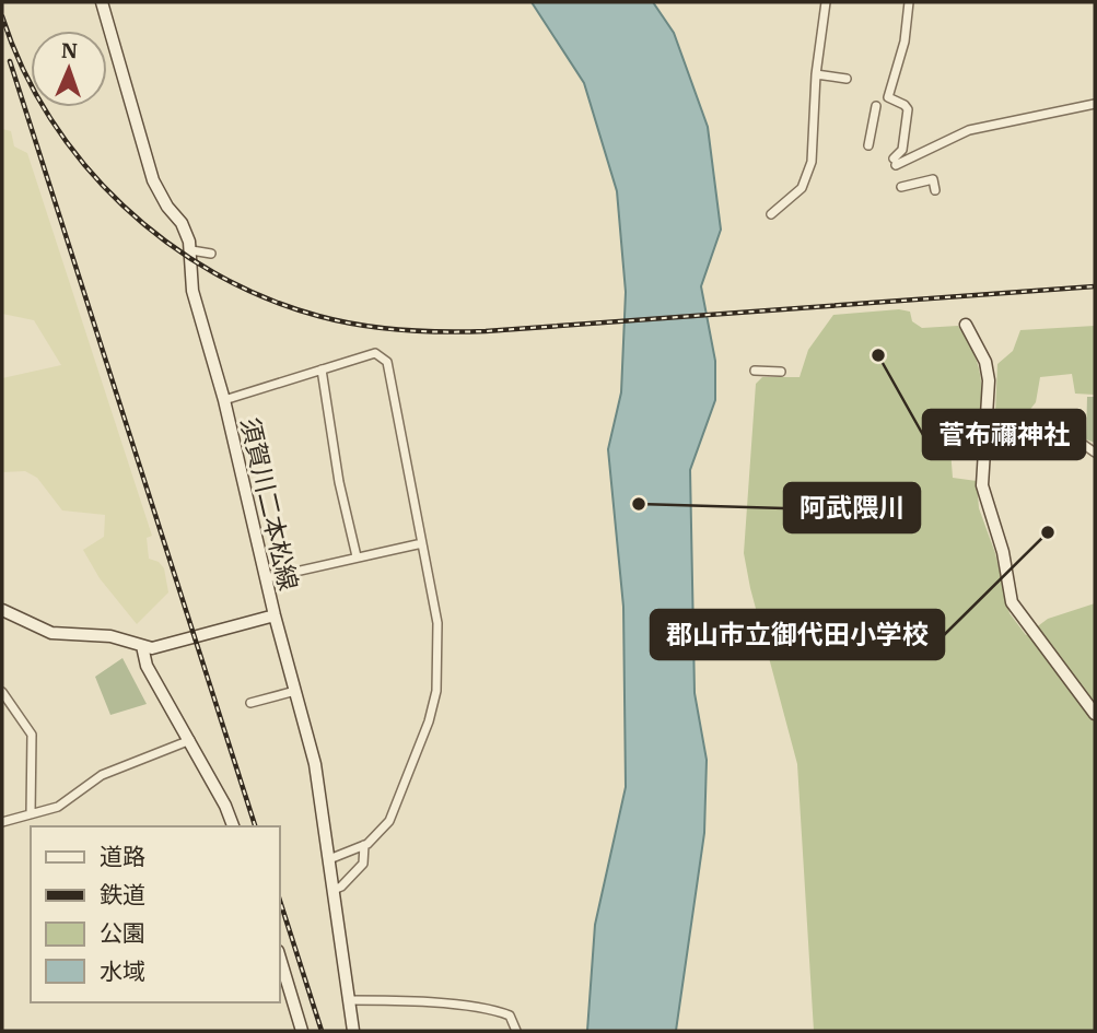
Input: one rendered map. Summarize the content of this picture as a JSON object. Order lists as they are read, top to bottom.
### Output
{
  "streets": {
    "main road": ["須賀川二本松線"]
  },
  "places": ["菅布禰神社", "阿武隈川", "郡山市立御代田小学校"],
  "legend": [
    "道路",
    "鉄道",
    "公園",
    "水域"
  ],
  "north": "top"
}
